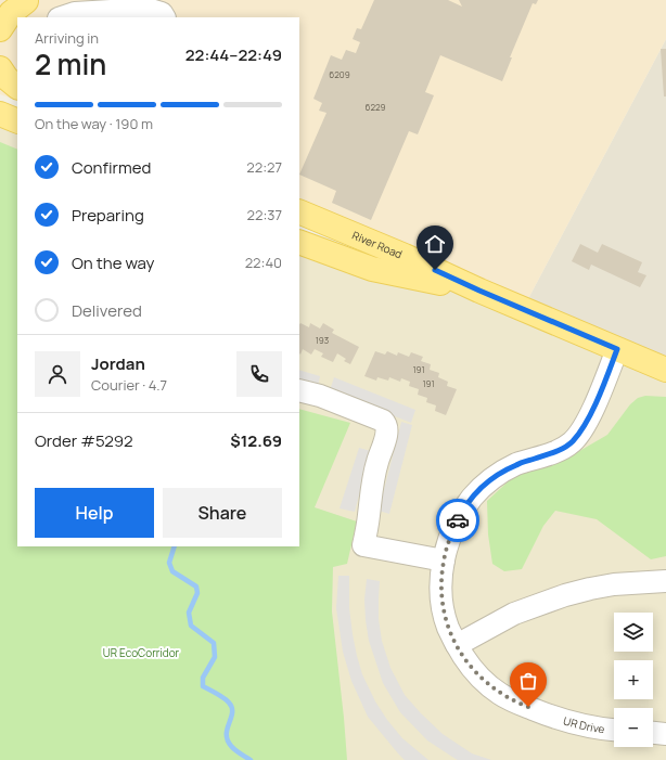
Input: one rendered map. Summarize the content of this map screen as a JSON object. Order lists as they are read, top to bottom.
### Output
{
  "streets": {
    "main road": ["River Road"],
    "street": ["UR Drive"]
  },
  "crossings": [
    ["River Road", "UR Drive"]
  ],
  "parks": ["UR EcoCorridor"],
  "house_numbers": [
    "6209",
    "6229",
    "193",
    "191",
    "191"
  ],
  "page": {
    "heading": ["2 min", "Arriving in", "22:44–22:49"],
    "panel": [
      "Jordan",
      "Courier · 4.7",
      "Order #5292",
      "$12.69"
    ],
    "bar": "On the way · 190 m",
    "list": [
      ["Confirmed", "22:27"],
      ["Preparing", "22:37"],
      ["On the way", "22:40"],
      "Delivered"
    ],
    "buttons": ["Help", "Share"],
    "map_buttons": ["+", "−"]
  }
}
